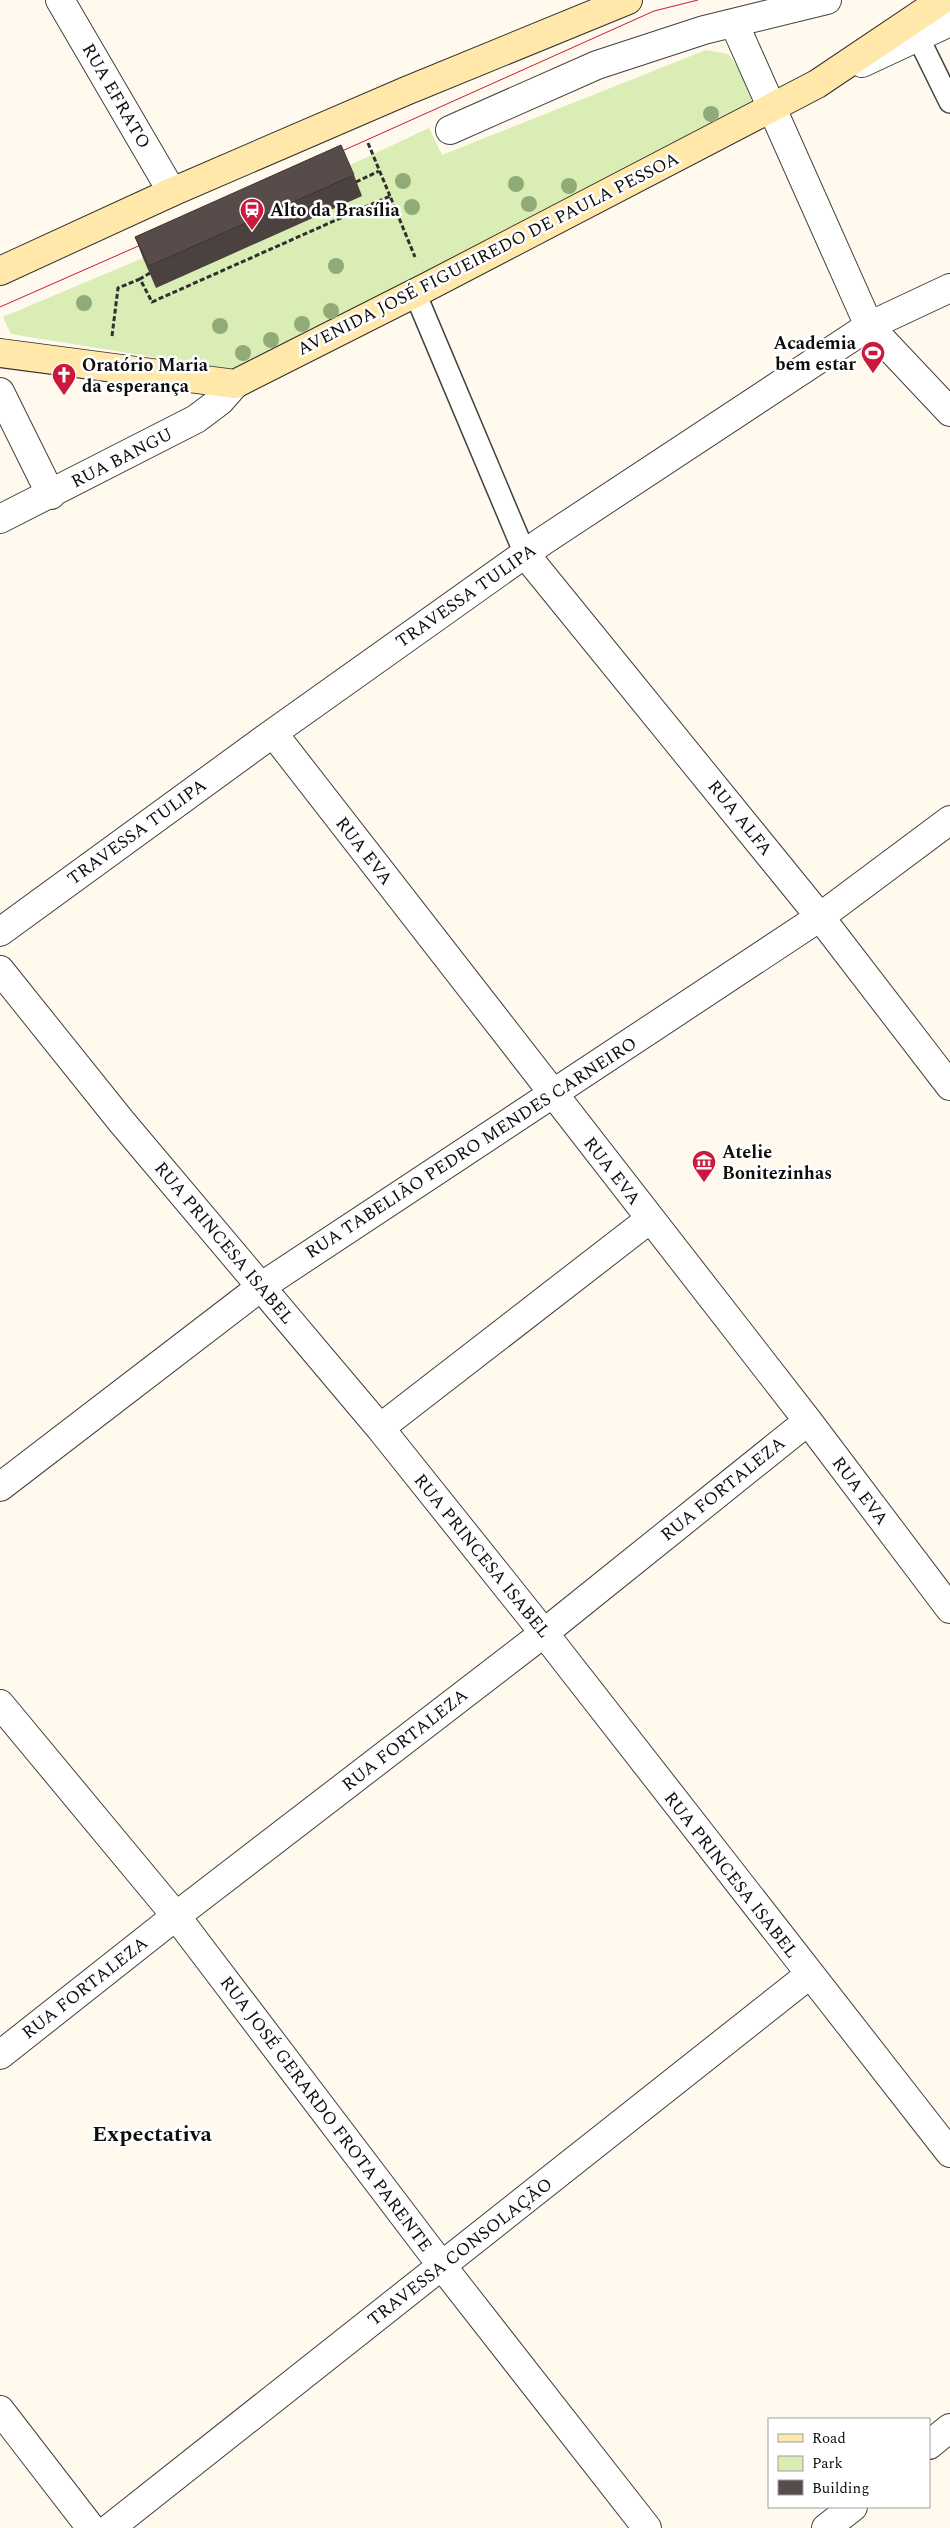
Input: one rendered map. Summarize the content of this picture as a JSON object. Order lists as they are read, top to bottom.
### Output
{
  "streets": {
    "main road": ["AVENIDA JOSÉ FIGUEIREDO DE PAULA PESSOA"],
    "street": [
      "RUA EFRATO",
      "RUA BANGU",
      "TRAVESSA TULIPA",
      "RUA ALFA",
      "RUA EVA",
      "RUA TABELIÃO PEDRO MENDES CARNEIRO",
      "RUA PRINCESA ISABEL",
      "RUA FORTALEZA",
      "RUA JOSÉ GERARDO FROTA PARENTE",
      "TRAVESSA CONSOLAÇÃO"
    ]
  },
  "crossings": [
    ["AVENIDA JOSÉ FIGUEIREDO DE PAULA PESSOA", "RUA BANGU"],
    ["TRAVESSA TULIPA", "RUA ALFA"],
    ["TRAVESSA TULIPA", "RUA EVA"],
    ["RUA ALFA", "RUA TABELIÃO PEDRO MENDES CARNEIRO"],
    ["RUA EVA", "RUA TABELIÃO PEDRO MENDES CARNEIRO"],
    ["RUA EVA", "RUA FORTALEZA"],
    ["RUA TABELIÃO PEDRO MENDES CARNEIRO", "RUA PRINCESA ISABEL"],
    ["RUA PRINCESA ISABEL", "RUA FORTALEZA"],
    ["RUA PRINCESA ISABEL", "TRAVESSA CONSOLAÇÃO"],
    ["RUA FORTALEZA", "RUA JOSÉ GERARDO FROTA PARENTE"],
    ["RUA JOSÉ GERARDO FROTA PARENTE", "TRAVESSA CONSOLAÇÃO"]
  ],
  "districts": ["Expectativa"],
  "places": {
    "station": ["Alto da Brasília"],
    "sports": ["Academia bem estar"],
    "church": ["Oratório Maria da esperança"],
    "museum": ["Atelie Bonitezinhas"]
  },
  "legend": ["Road", "Park", "Building"]
}
